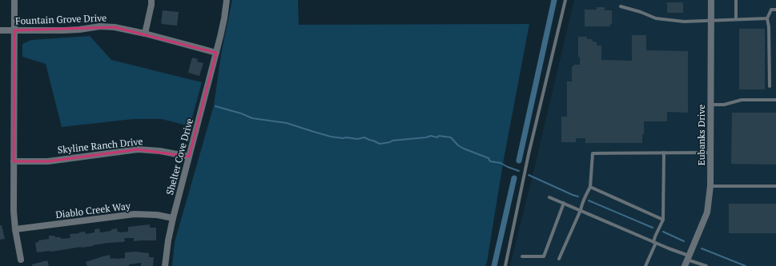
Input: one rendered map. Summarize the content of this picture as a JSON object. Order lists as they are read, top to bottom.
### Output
{
  "streets": {
    "street": [
      "Fountain Grove Drive",
      "Eubanks Drive",
      "Skyline Ranch Drive",
      "Shelter Cove Drive",
      "Diablo Creek Way"
    ]
  },
  "crossings": [
    ["Fountain Grove Drive", "Shelter Cove Drive"],
    ["Skyline Ranch Drive", "Shelter Cove Drive"],
    ["Shelter Cove Drive", "Diablo Creek Way"]
  ]
}
